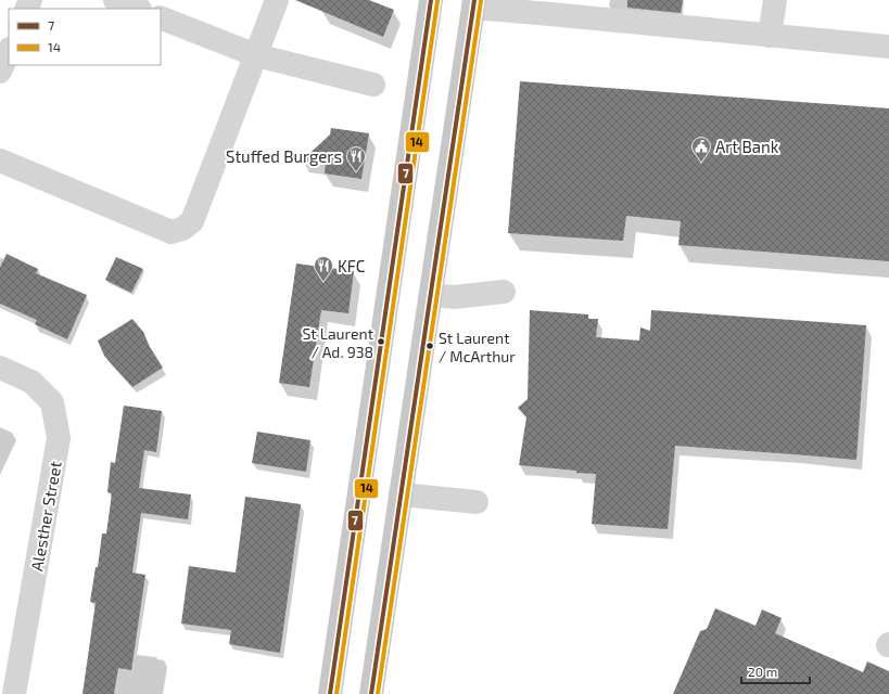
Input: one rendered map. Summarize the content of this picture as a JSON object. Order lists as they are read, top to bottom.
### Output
{
  "streets": {
    "street": ["Alesther Street"]
  },
  "places": {
    "public building": ["Art Bank"],
    "restaurant": ["Stuffed Burgers", "KFC"],
    "other": ["St Laurent / Ad. 938", "St Laurent / McArthur"]
  },
  "lines": ["transit line 7", "transit line 14"],
  "legend": ["7", "14"],
  "scale_bar": "20 m"
}
